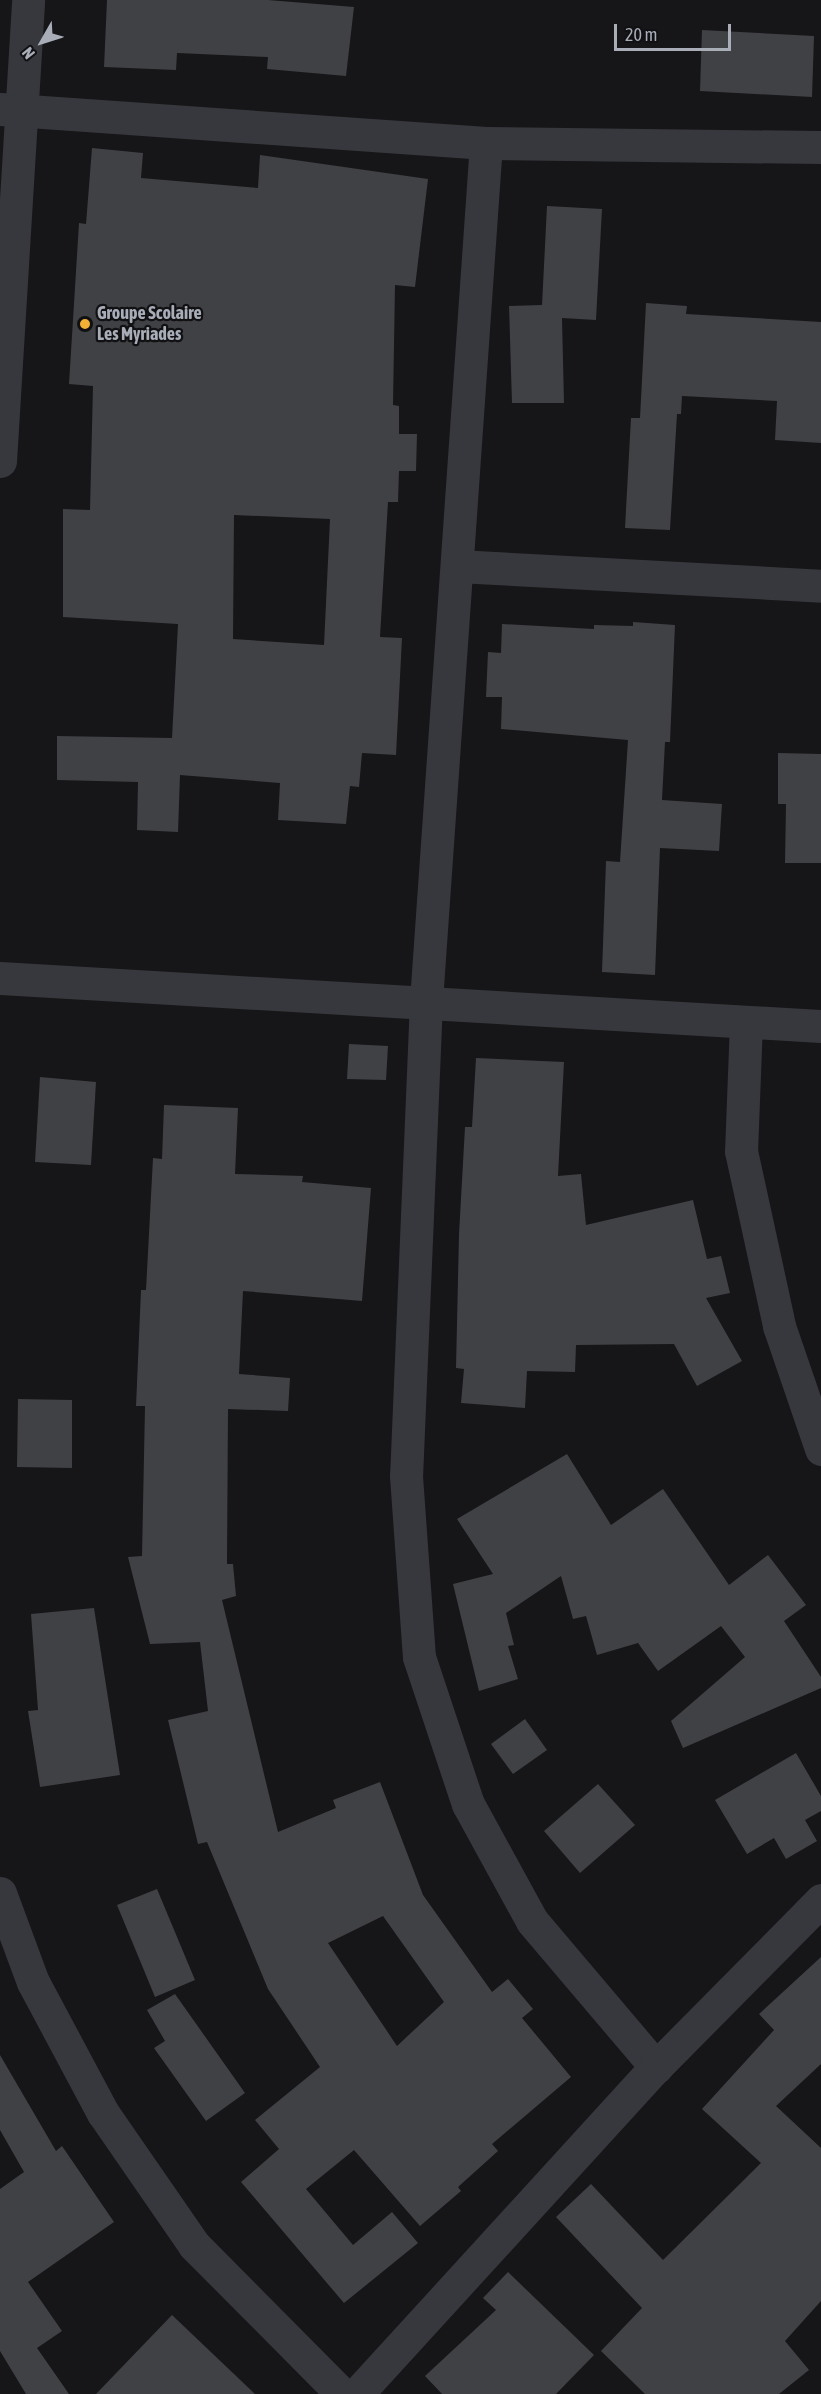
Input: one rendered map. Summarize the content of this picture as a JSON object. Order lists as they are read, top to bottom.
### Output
{
  "places": ["Groupe Scolaire Les Myriades"],
  "scale_bar": "20 m",
  "north": "bottom left"
}
